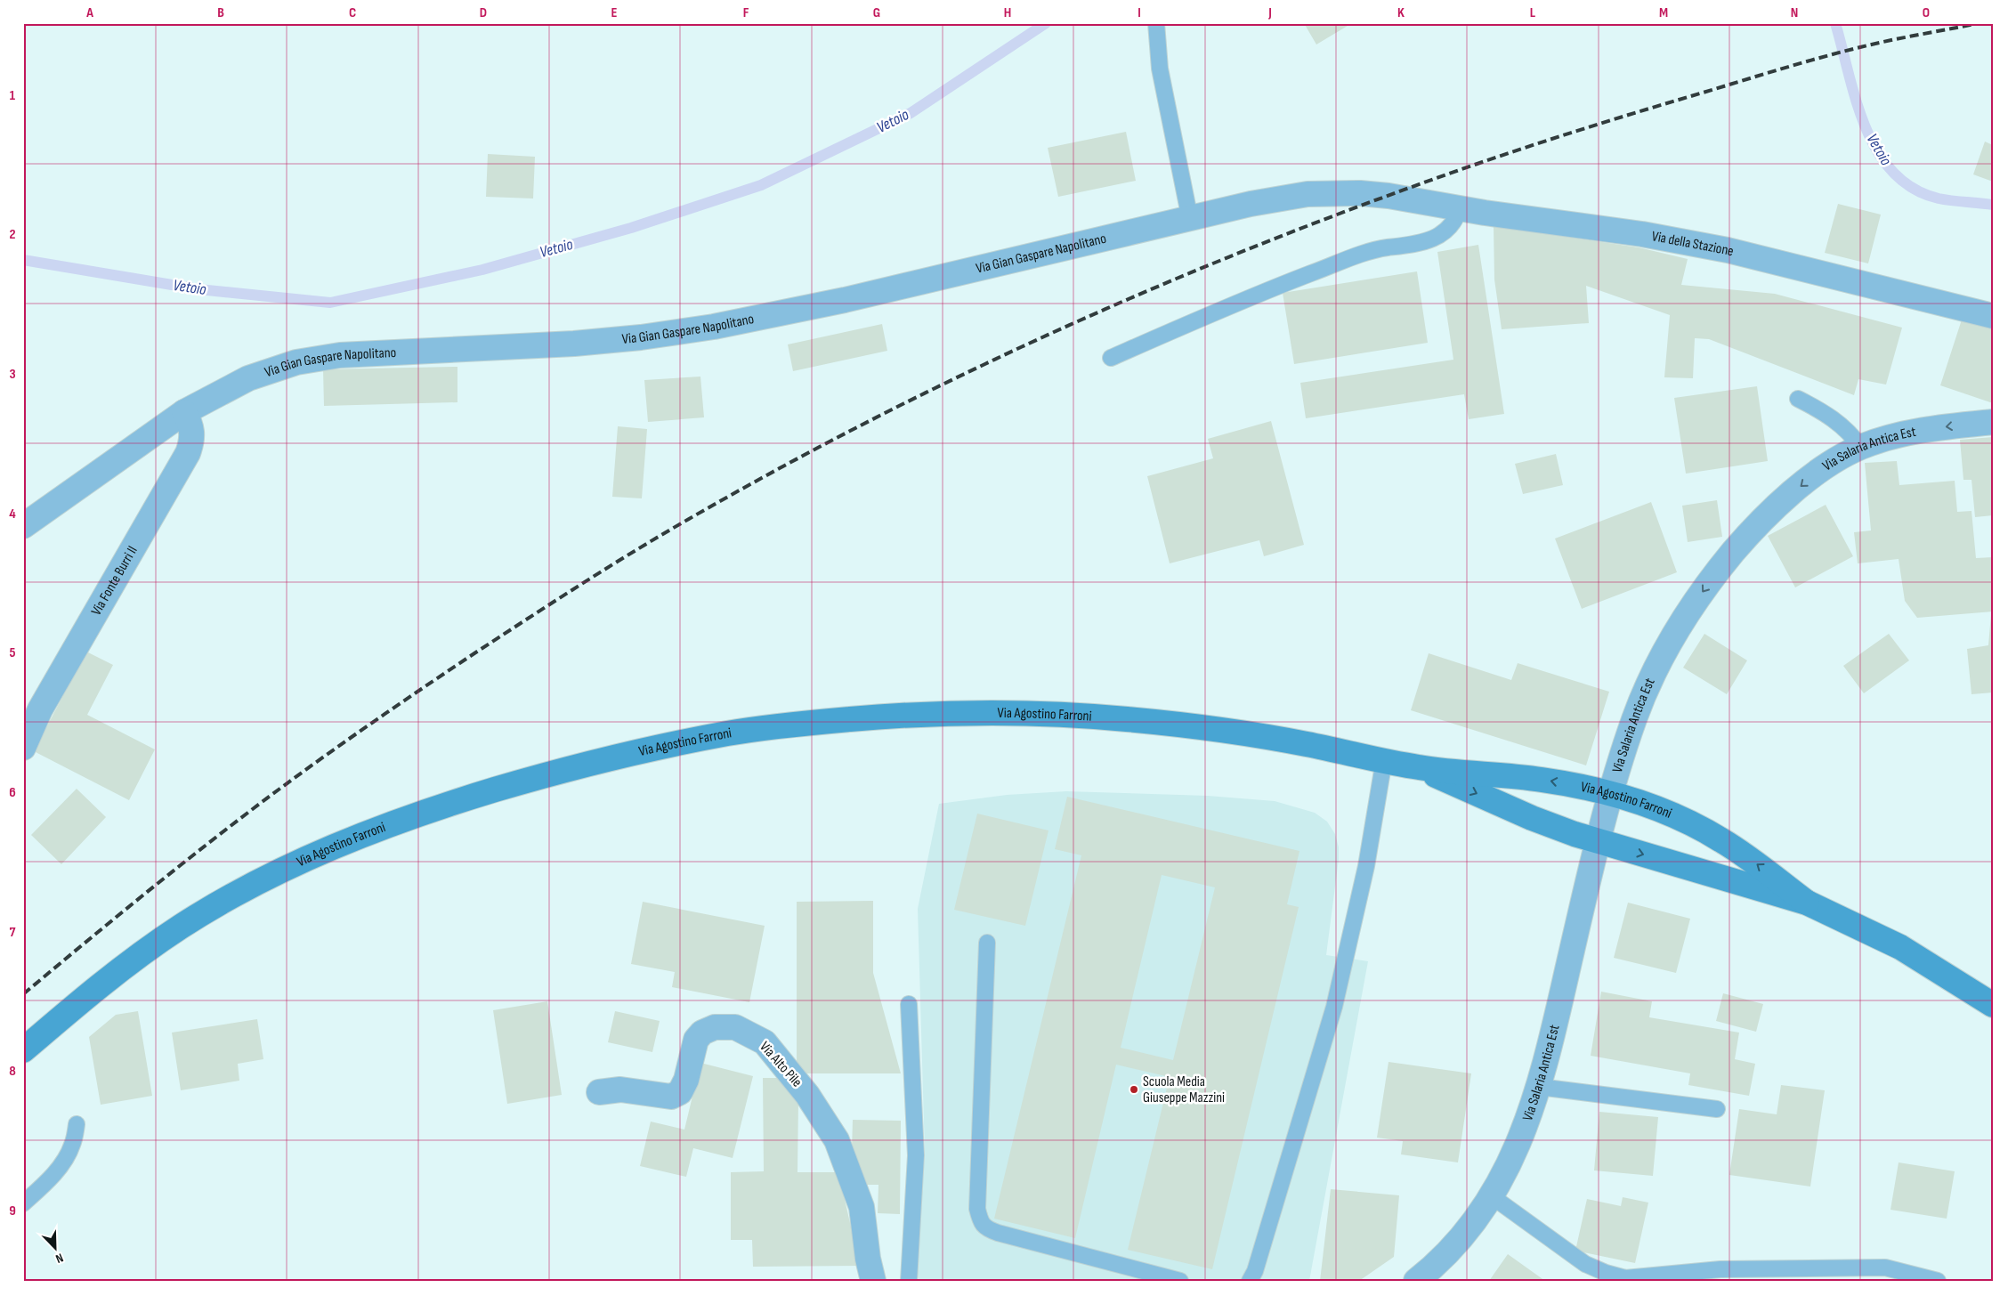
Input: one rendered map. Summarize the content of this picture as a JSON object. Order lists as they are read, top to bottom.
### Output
{
  "streets": {
    "street": [
      "Via della Stazione",
      "Via Gian Gaspare Napolitano",
      "Via Salaria Antica Est",
      "Via Fonte Burri II",
      "Via Agostino Farroni",
      "Via Alto Pile"
    ]
  },
  "crossings": [
    ["Via della Stazione", "Via Gian Gaspare Napolitano"],
    ["Via Gian Gaspare Napolitano", "Via Fonte Burri II"],
    ["Via Salaria Antica Est", "Via Agostino Farroni"]
  ],
  "one_way": ["Via Salaria Antica Est"],
  "water": ["Vetoio"],
  "places": ["Scuola Media Giuseppe Mazzini"],
  "north": "bottom right",
  "grid": {
    "columns": [
      "A",
      "B",
      "C",
      "D",
      "E",
      "F",
      "G",
      "H",
      "I",
      "J",
      "K",
      "L",
      "M",
      "N",
      "O"
    ],
    "rows": [
      "1",
      "2",
      "3",
      "4",
      "5",
      "6",
      "7",
      "8",
      "9"
    ]
  }
}
